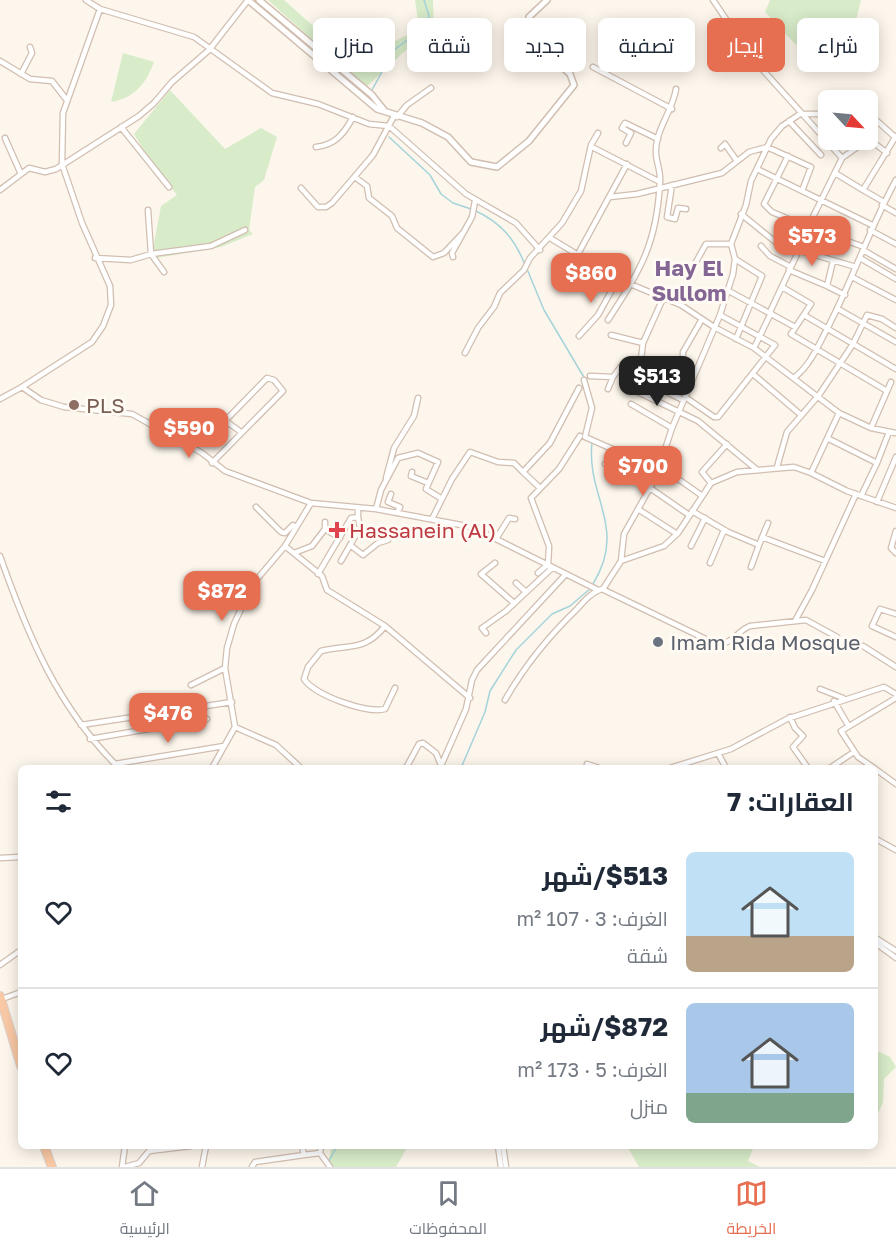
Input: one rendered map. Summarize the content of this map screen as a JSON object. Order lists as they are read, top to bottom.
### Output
{
  "districts": ["Hay El Sullom"],
  "places": {
    "other": ["PLS", "Imam Rida Mosque"],
    "health": ["Hassanein (Al)"]
  },
  "north": "bottom right",
  "page": {
    "chip": [
      "شراء",
      "إيجار",
      "تصفية",
      "جديد",
      "شقة",
      "منزل"
    ],
    "price": [
      "$573",
      "$860",
      "$513",
      "$590",
      "$700",
      "$872",
      "$476"
    ],
    "heading": "العقارات: 7",
    "list": [
      {
        "name": "$513/شهر",
        "note": "الغرف: 3 · 107 m² · شقة"
      },
      {
        "name": "$872/شهر",
        "note": "الغرف: 5 · 173 m² · منزل"
      }
    ],
    "tabs": ["الخريطة", "المحفوظات", "الرئيسية"]
  }
}
